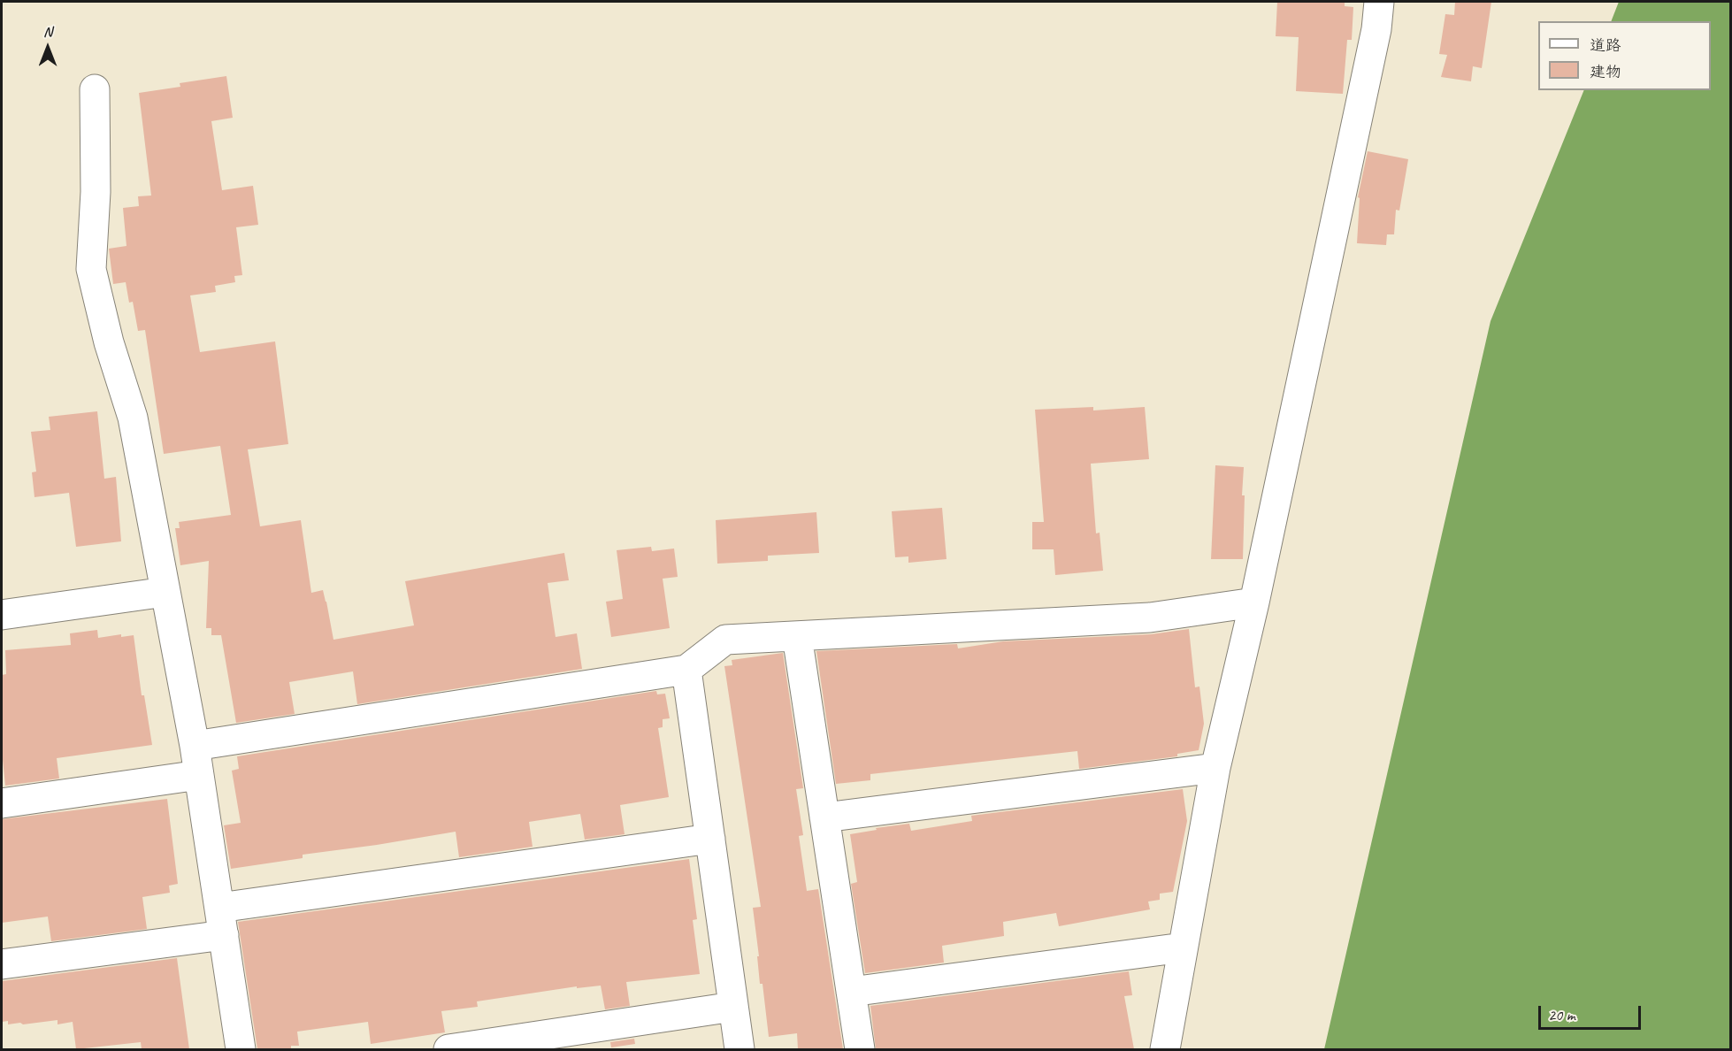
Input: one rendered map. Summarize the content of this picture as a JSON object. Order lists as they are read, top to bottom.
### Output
{
  "legend": ["道路", "建物"],
  "scale_bar": "20 m",
  "north": "top"
}
